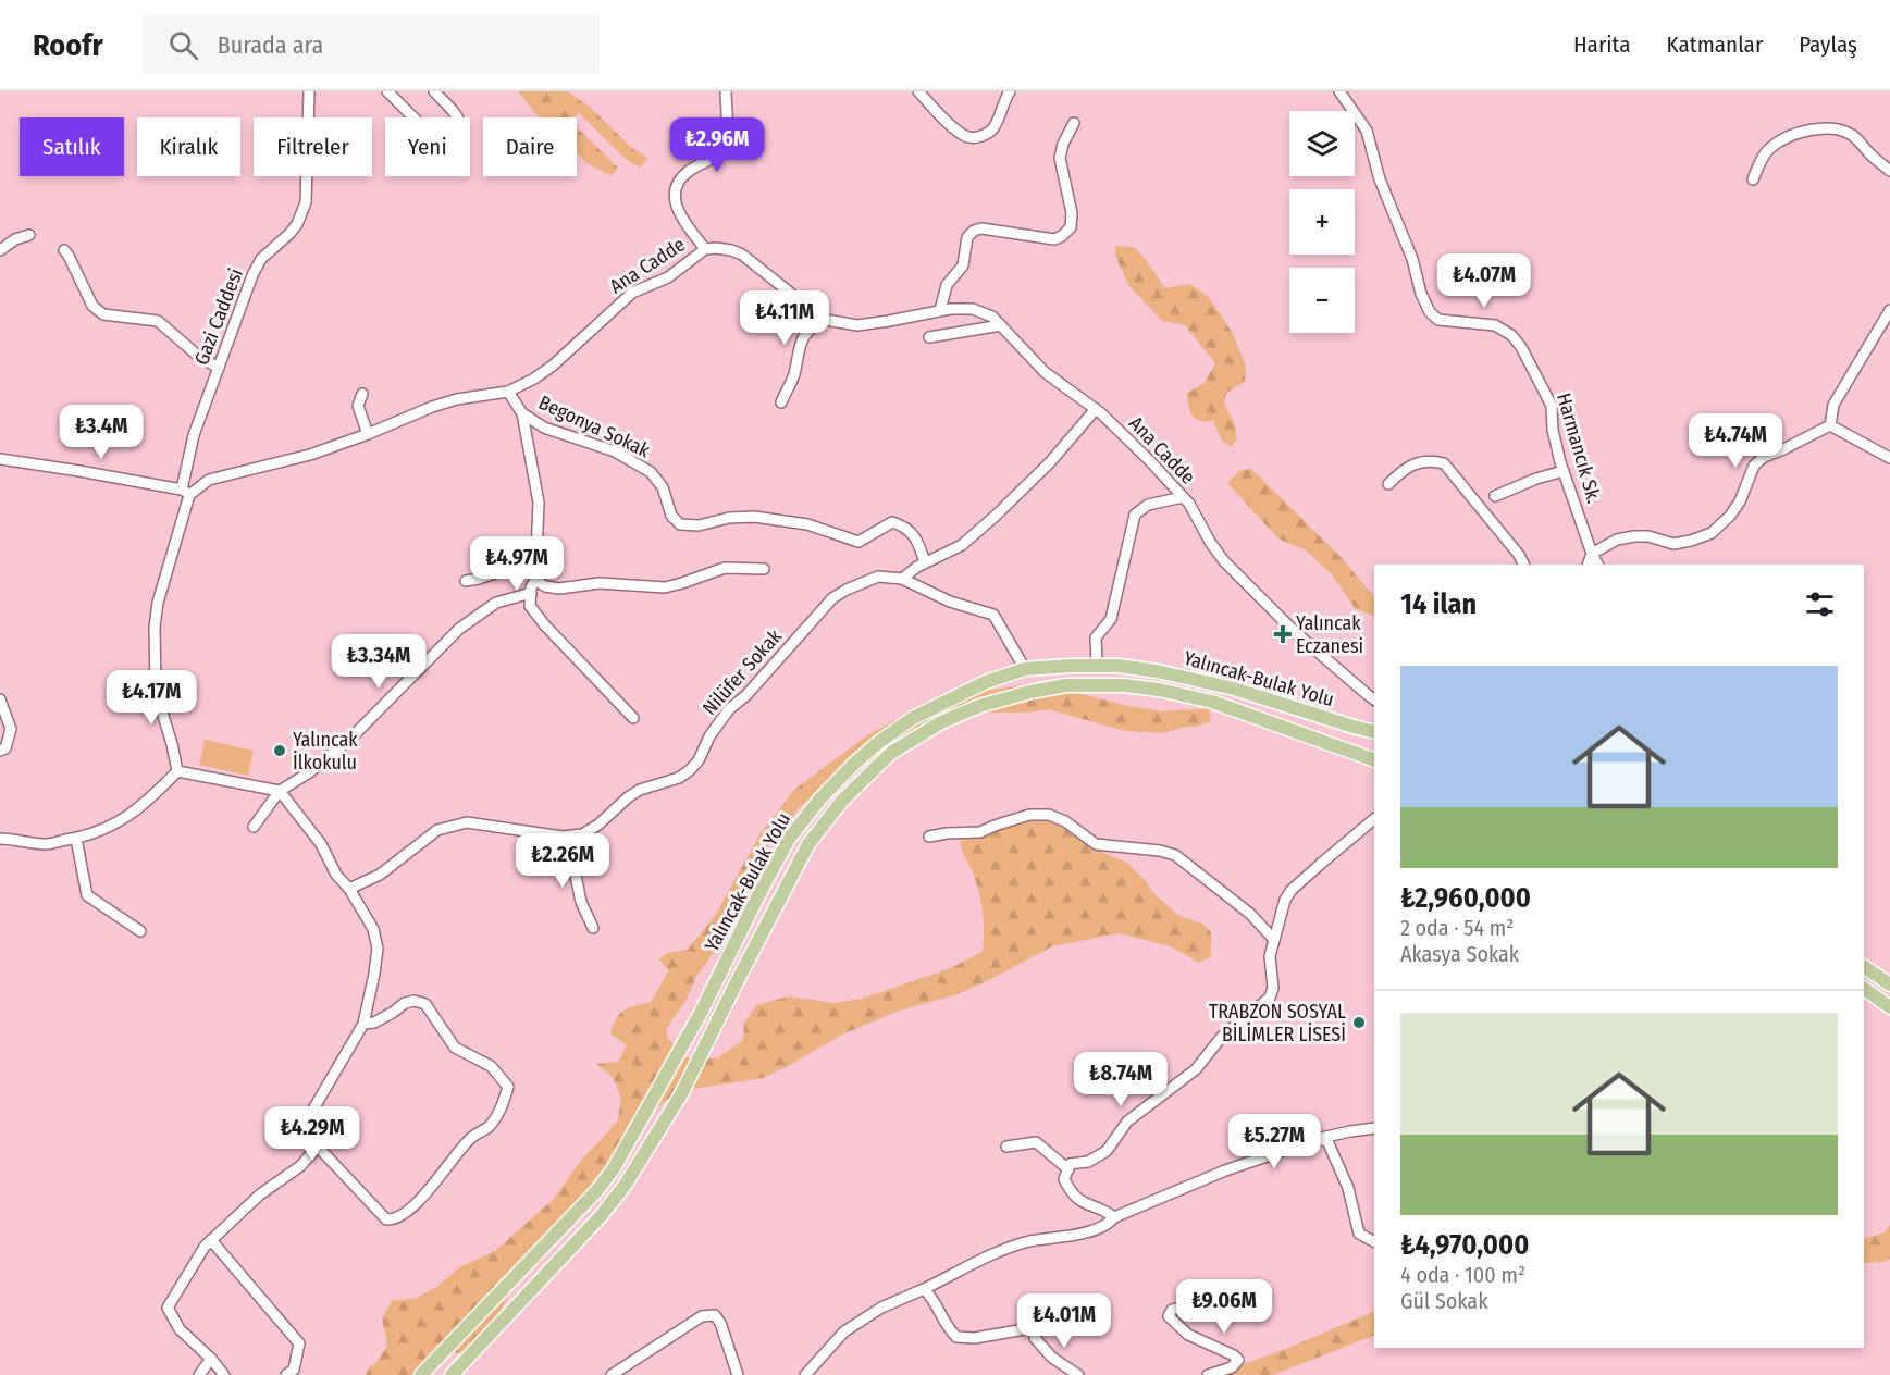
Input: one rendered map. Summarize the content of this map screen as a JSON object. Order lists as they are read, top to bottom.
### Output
{
  "streets": {
    "main road": ["Yalıncak-Bulak Yolu"],
    "street": [
      "Ana Cadde",
      "Gazi Caddesi",
      "Begonya Sokak",
      "Harmancık Sk.",
      "Nilüfer Sokak"
    ]
  },
  "crossings": [
    ["Ana Cadde", "Gazi Caddesi"],
    ["Ana Cadde", "Begonya Sokak"]
  ],
  "places": {
    "health": ["Yalıncak Eczanesi"],
    "other": ["Yalıncak İlkokulu", "TRABZON SOSYAL BİLİMLER LİSESİ"]
  },
  "page": {
    "header": "Roofr",
    "search": "Burada ara",
    "nav": ["Harita", "Katmanlar", "Paylaş"],
    "map_buttons": ["+", "−"],
    "price": [
      "₺2.96M",
      "₺4.07M",
      "₺4.11M",
      "₺3.4M",
      "₺4.74M",
      "₺4.97M",
      "₺3.34M",
      "₺4.17M",
      "₺2.26M",
      "₺8.74M",
      "₺4.29M",
      "₺5.27M",
      "₺9.06M",
      "₺4.01M"
    ],
    "chip": [
      "Satılık",
      "Kiralık",
      "Filtreler",
      "Yeni",
      "Daire"
    ],
    "heading": "14 ilan",
    "list": [
      {
        "name": "₺2,960,000",
        "note": "2 oda · 54 m² · Akasya Sokak"
      },
      {
        "name": "₺4,970,000",
        "note": "4 oda · 100 m² · Gül Sokak"
      }
    ]
  }
}
